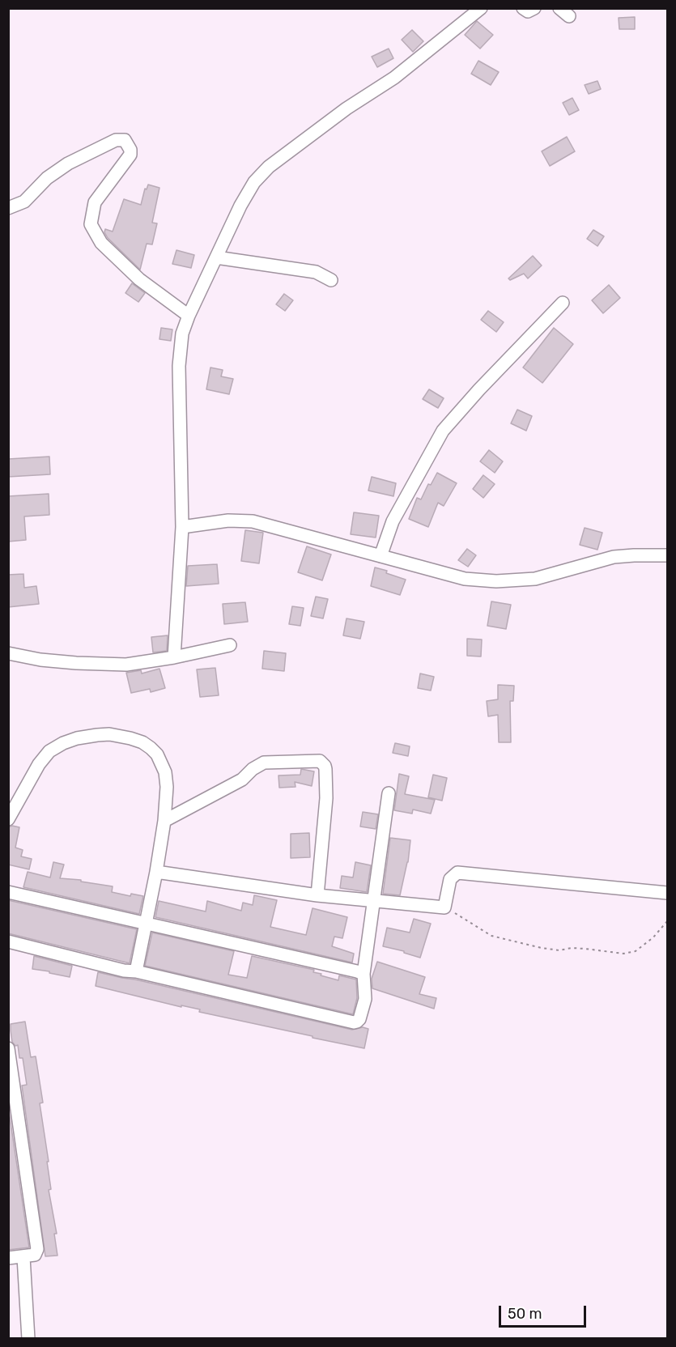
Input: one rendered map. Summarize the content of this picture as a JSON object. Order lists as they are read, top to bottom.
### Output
{
  "scale_bar": "50 m"
}
